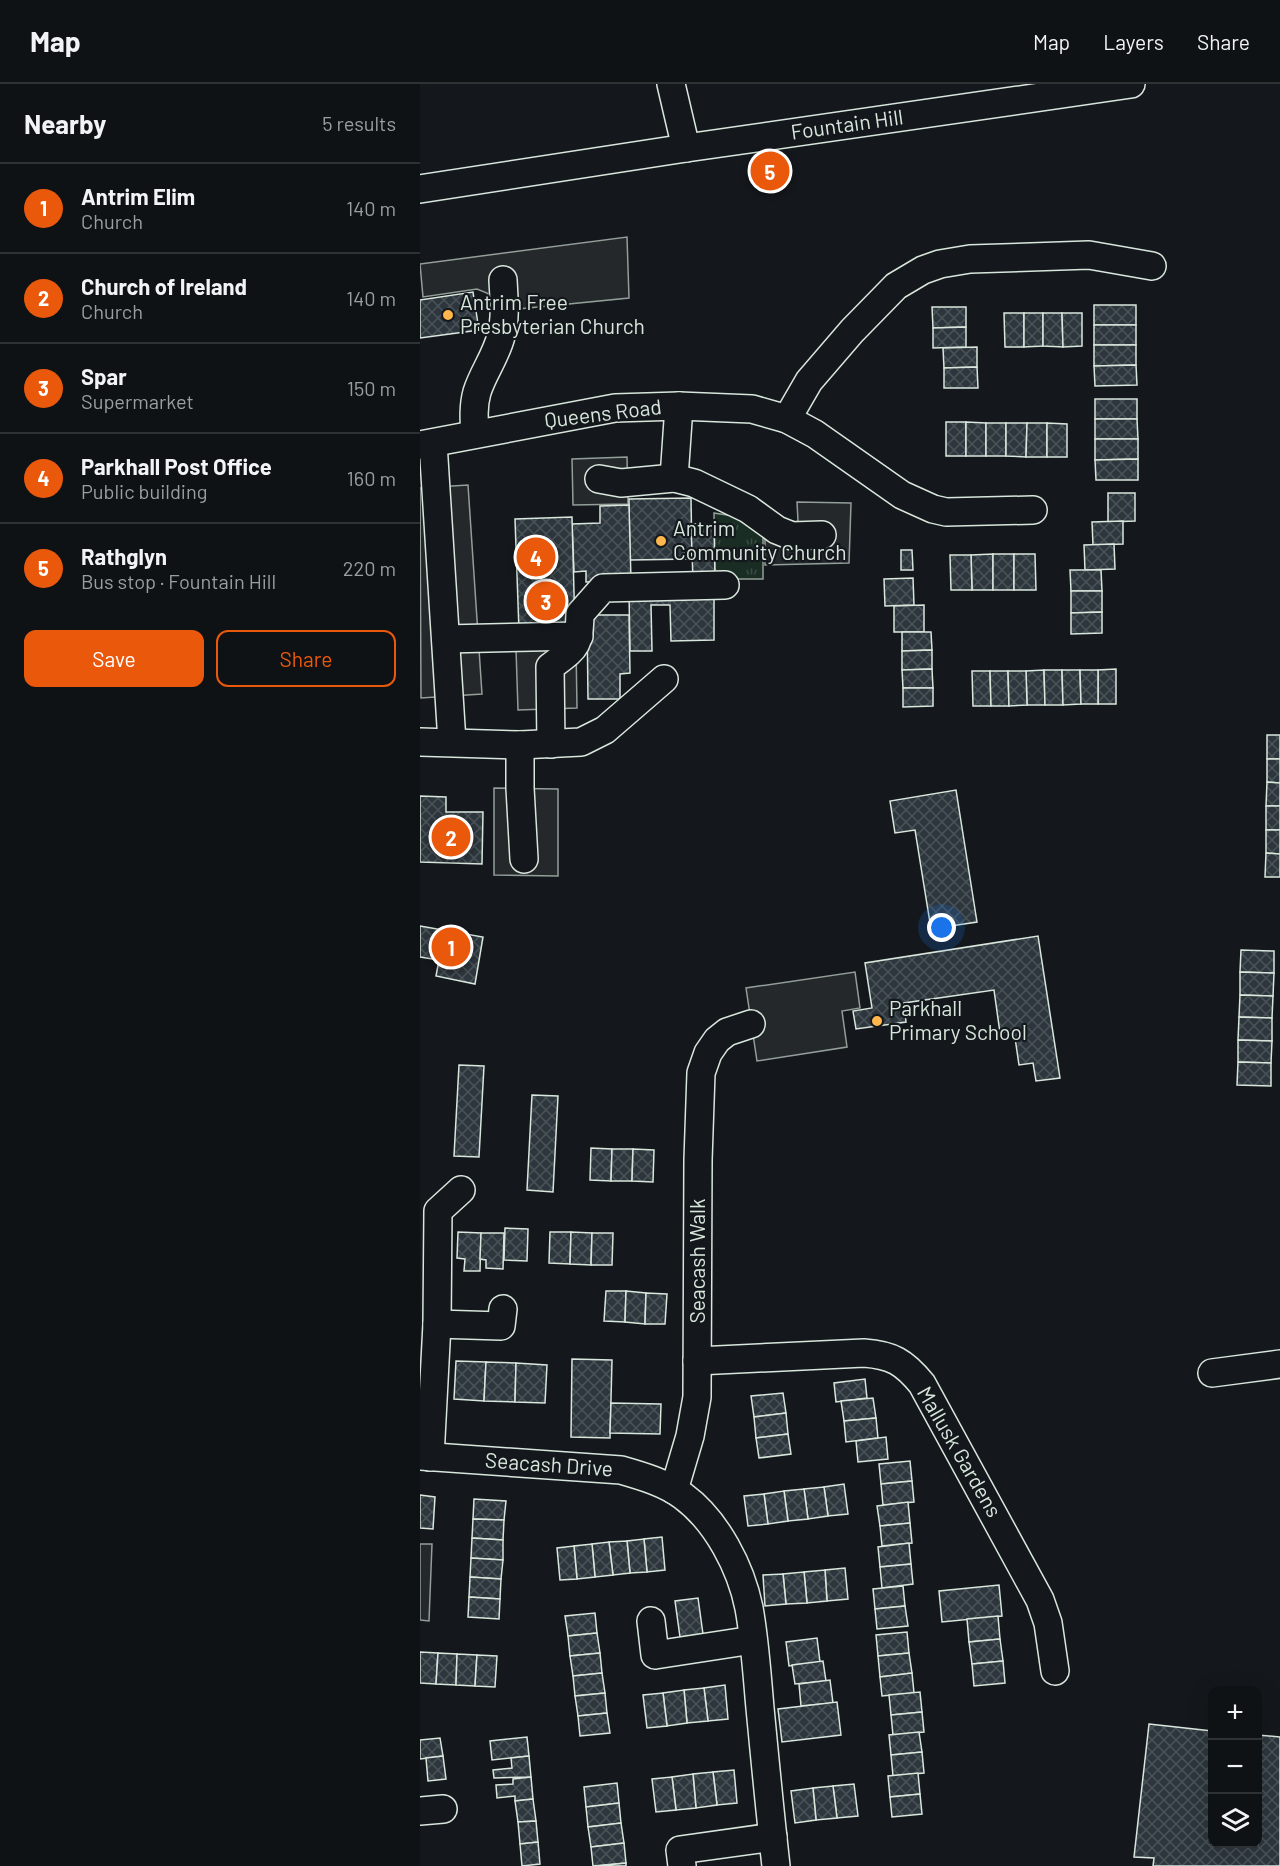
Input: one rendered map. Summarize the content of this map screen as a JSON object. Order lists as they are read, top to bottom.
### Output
{
  "streets": {
    "street": [
      "Fountain Hill",
      "Queens Road",
      "Seacash Walk",
      "Mallusk Gardens",
      "Seacash Drive"
    ]
  },
  "crossings": [
    ["Seacash Walk", "Mallusk Gardens"]
  ],
  "places": ["Antrim Free Presbyterian Church", "Antrim Community Church", "Parkhall Primary School"],
  "page": {
    "header": "Map",
    "nav": ["Map", "Layers", "Share"],
    "heading": ["Nearby", "5 results"],
    "pins": [
      "5",
      "4",
      "3",
      "2",
      "1"
    ],
    "list": [
      {
        "mark": "1",
        "name": "Antrim Elim",
        "note": "Church",
        "value": "140 m"
      },
      {
        "mark": "2",
        "name": "Church of Ireland",
        "note": "Church",
        "value": "140 m"
      },
      {
        "mark": "3",
        "name": "Spar",
        "note": "Supermarket",
        "value": "150 m"
      },
      {
        "mark": "4",
        "name": "Parkhall Post Office",
        "note": "Public building",
        "value": "160 m"
      },
      {
        "mark": "5",
        "name": "Rathglyn",
        "note": "Bus stop · Fountain Hill",
        "value": "220 m"
      }
    ],
    "buttons": ["Save", "Share"],
    "map_buttons": ["+", "−"]
  }
}
